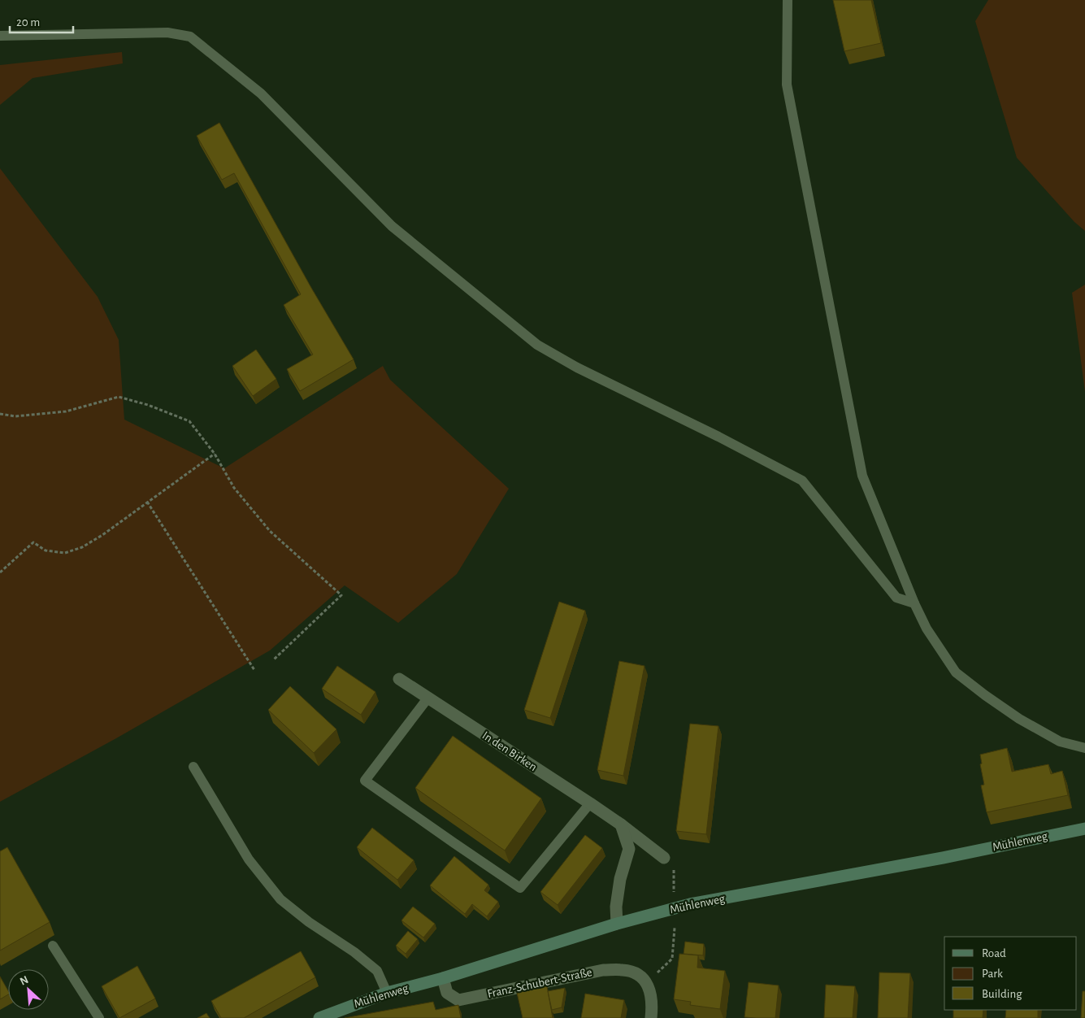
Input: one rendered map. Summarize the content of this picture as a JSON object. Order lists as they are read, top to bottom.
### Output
{
  "streets": {
    "street": ["In den Birken", "Mühlenweg", "Franz-Schubert-Straße"]
  },
  "crossings": [
    ["Mühlenweg", "Franz-Schubert-Straße"]
  ],
  "legend": ["Road", "Park", "Building"],
  "scale_bar": "20 m",
  "north": "top left"
}
